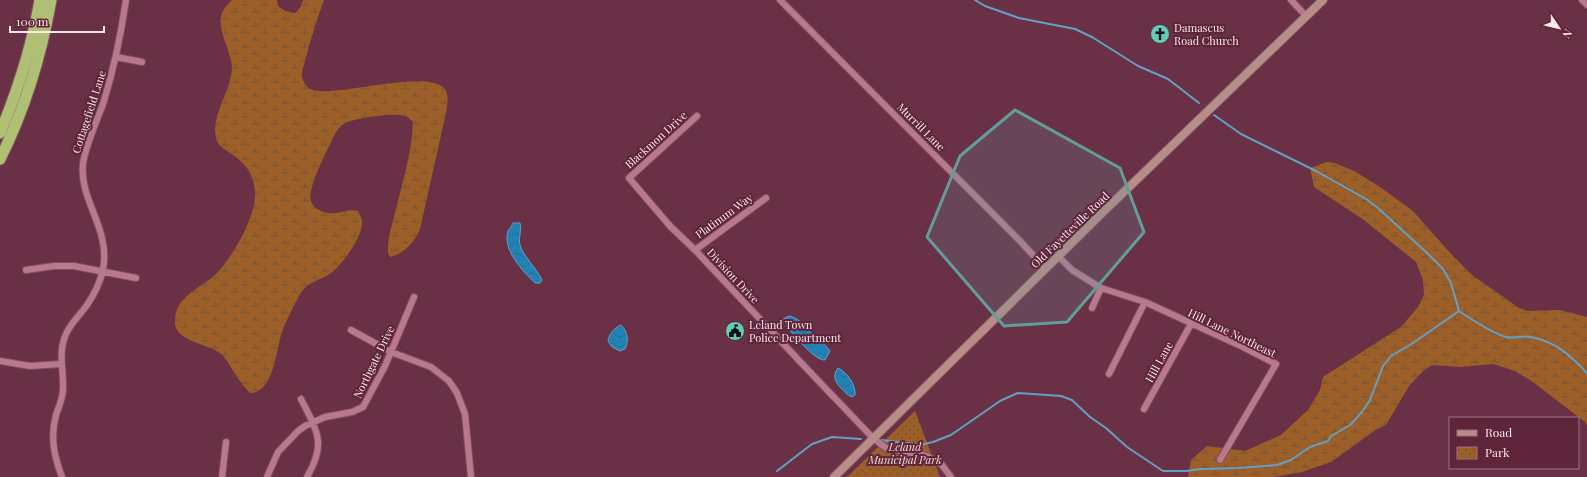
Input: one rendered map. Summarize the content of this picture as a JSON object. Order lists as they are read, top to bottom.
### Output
{
  "streets": {
    "street": [
      "Cottagefield Lane",
      "Murrill Lane",
      "Blackmon Drive",
      "Platinum Way",
      "Old Fayetteville Road",
      "Division Drive",
      "Hill Lane Northeast",
      "Northgate Drive",
      "Hill Lane"
    ]
  },
  "crossings": [
    ["Murrill Lane", "Old Fayetteville Road"],
    ["Blackmon Drive", "Division Drive"],
    ["Platinum Way", "Division Drive"],
    ["Old Fayetteville Road", "Division Drive"],
    ["Hill Lane Northeast", "Hill Lane"]
  ],
  "parks": ["Leland Municipal Park"],
  "places": {
    "church": ["Damascus Road Church"],
    "public building": ["Leland Town Police Department"]
  },
  "legend": ["Road", "Park"],
  "scale_bar": "100 m",
  "north": "bottom right"
}
